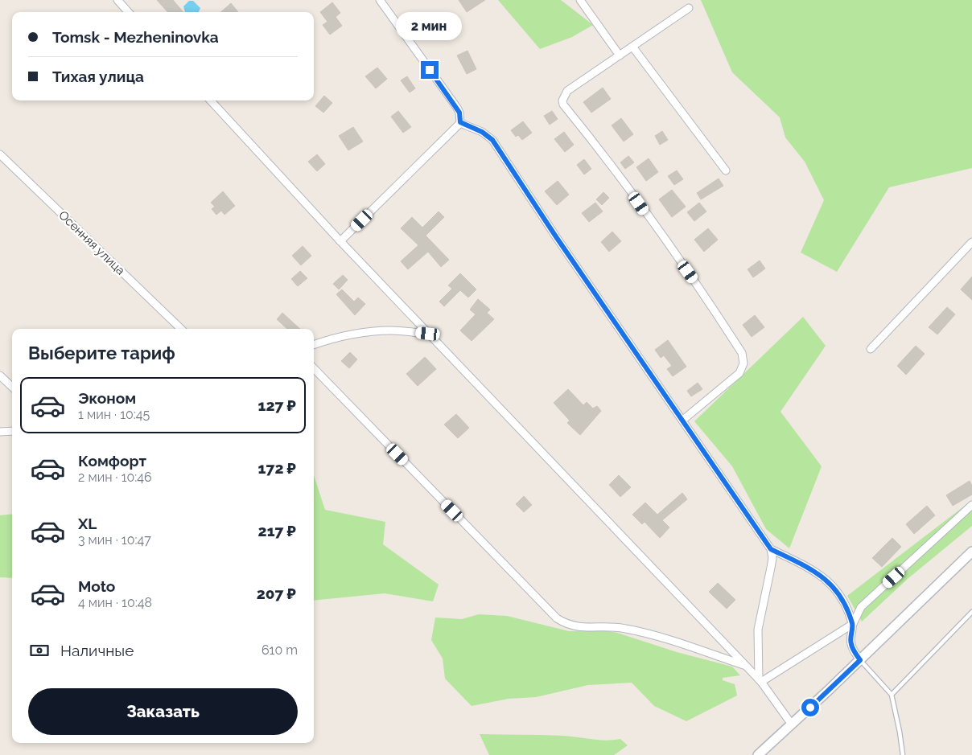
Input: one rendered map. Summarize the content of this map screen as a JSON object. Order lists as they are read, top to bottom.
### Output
{
  "streets": {
    "street": ["Осенняя улица"]
  },
  "page": {
    "bubble": "2 мин",
    "banner": ["Tomsk - Mezheninovka", "Тихая улица"],
    "heading": "Выберите тариф",
    "list": [
      {
        "name": "Эконом",
        "note": "1 мин · 10:45",
        "value": "127 ₽"
      },
      {
        "name": "Комфорт",
        "note": "2 мин · 10:46",
        "value": "172 ₽"
      },
      {
        "name": "XL",
        "note": "3 мин · 10:47",
        "value": "217 ₽"
      },
      {
        "name": "Moto",
        "note": "4 мин · 10:48",
        "value": "207 ₽"
      }
    ],
    "pay": ["Наличные", "610 m"],
    "buttons": "Заказать"
  }
}
